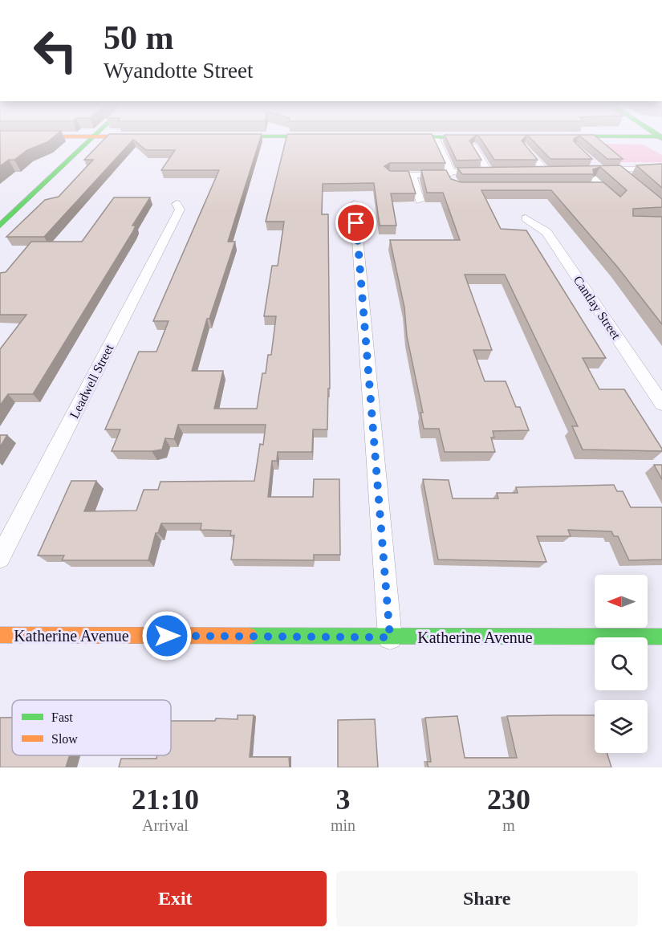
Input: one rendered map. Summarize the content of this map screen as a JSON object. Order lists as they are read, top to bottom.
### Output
{
  "streets": {
    "street": ["Cantlay Street", "Leadwell Street", "Katherine Avenue"]
  },
  "legend": ["Fast", "Slow"],
  "north": "left",
  "page": {
    "turn": ["50 m", "Wyandotte Street"],
    "eta": [
      "21:10",
      "Arrival",
      "3",
      "min",
      "230",
      "m"
    ],
    "buttons": ["Exit", "Share"]
  }
}
